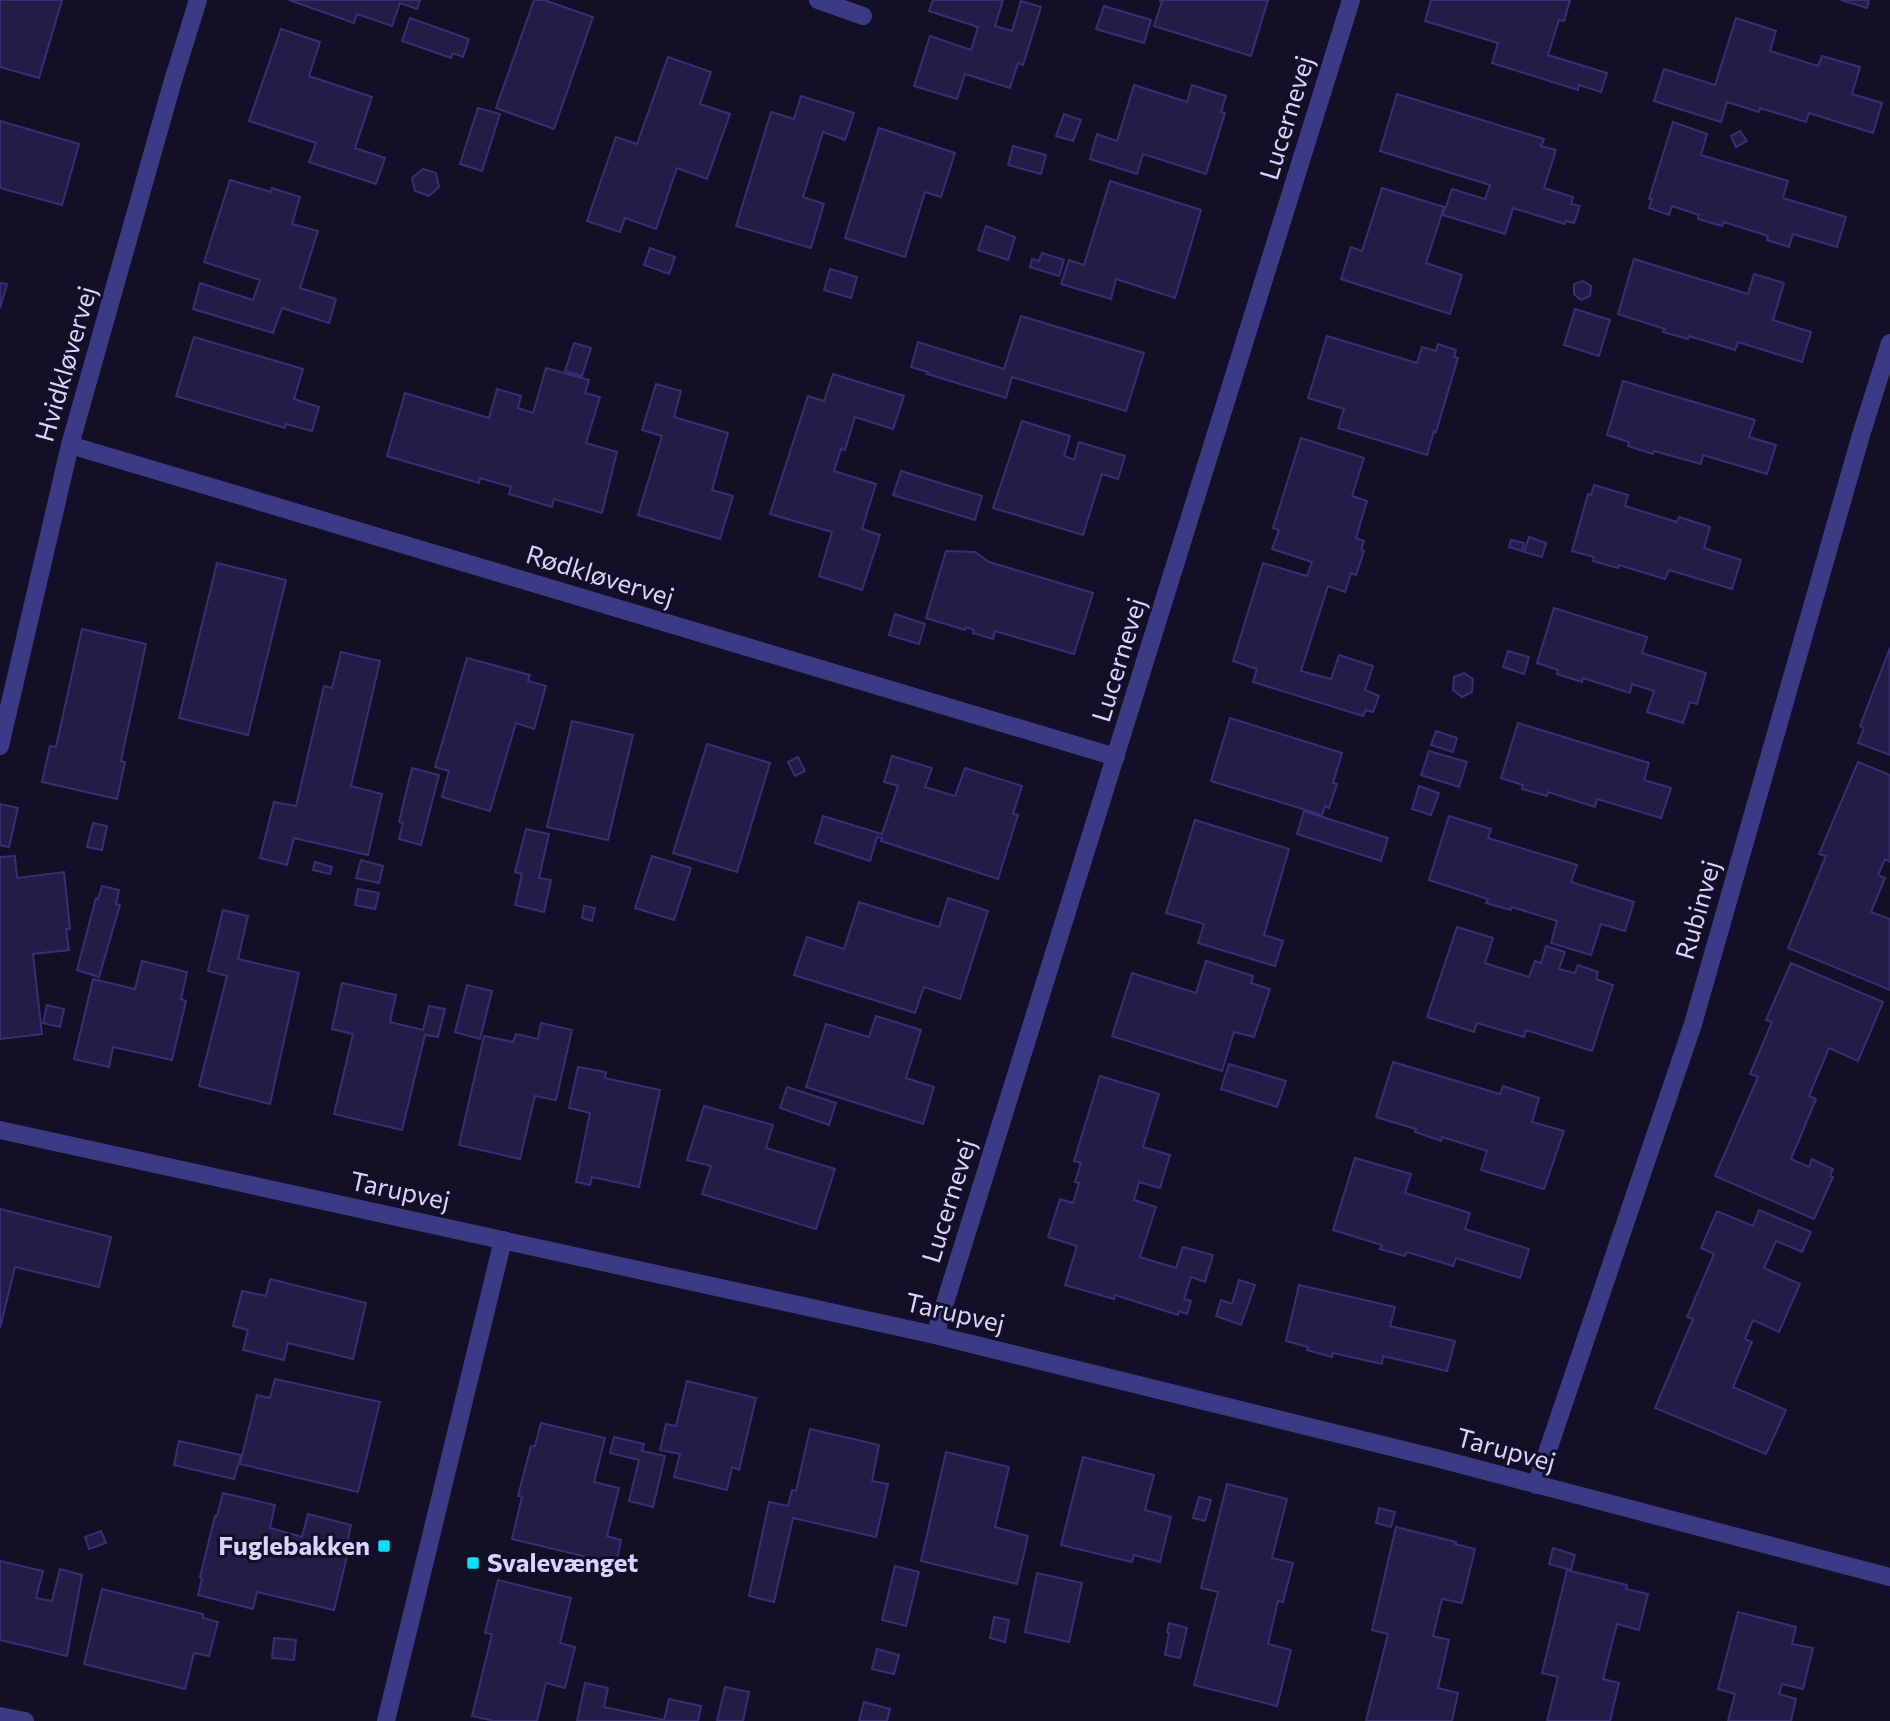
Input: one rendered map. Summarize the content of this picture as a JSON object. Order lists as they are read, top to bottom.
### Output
{
  "streets": {
    "street": [
      "Lucernevej",
      "Hvidkløvervej",
      "Rødkløvervej",
      "Rubinvej",
      "Tarupvej"
    ]
  },
  "crossings": [
    ["Lucernevej", "Rødkløvervej"],
    ["Lucernevej", "Tarupvej"],
    ["Hvidkløvervej", "Rødkløvervej"],
    ["Rubinvej", "Tarupvej"]
  ],
  "places": {
    "transit": ["Fuglebakken", "Svalevænget"]
  }
}
